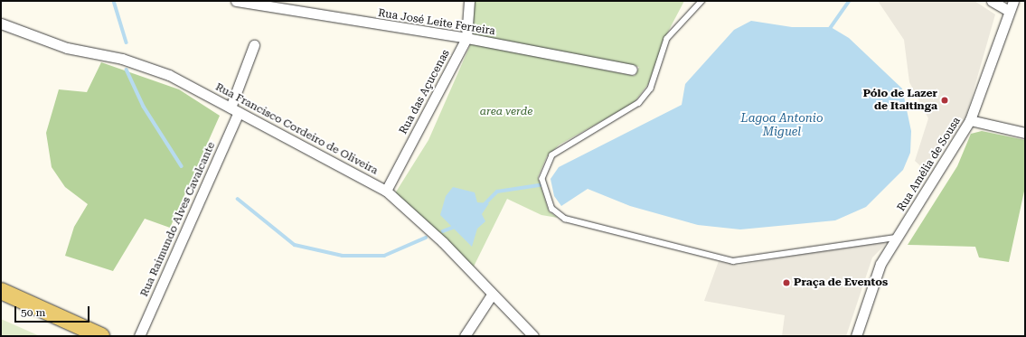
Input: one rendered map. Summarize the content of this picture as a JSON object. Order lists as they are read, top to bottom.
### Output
{
  "streets": {
    "street": [
      "Rua José Leite Ferreira",
      "Rua das Açucenas",
      "Rua Francisco Cordeiro de Oliveira",
      "Rua Amélia de Sousa",
      "Rua Raimundo Alves Cavalcante"
    ]
  },
  "crossings": [
    ["Rua José Leite Ferreira", "Rua das Açucenas"],
    ["Rua das Açucenas", "Rua Francisco Cordeiro de Oliveira"],
    ["Rua Francisco Cordeiro de Oliveira", "Rua Raimundo Alves Cavalcante"]
  ],
  "water": ["Lagoa Antonio Miguel"],
  "parks": ["area verde"],
  "places": ["Pólo de Lazer de Itaitinga", "Praça de Eventos"],
  "scale_bar": "50 m"
}
